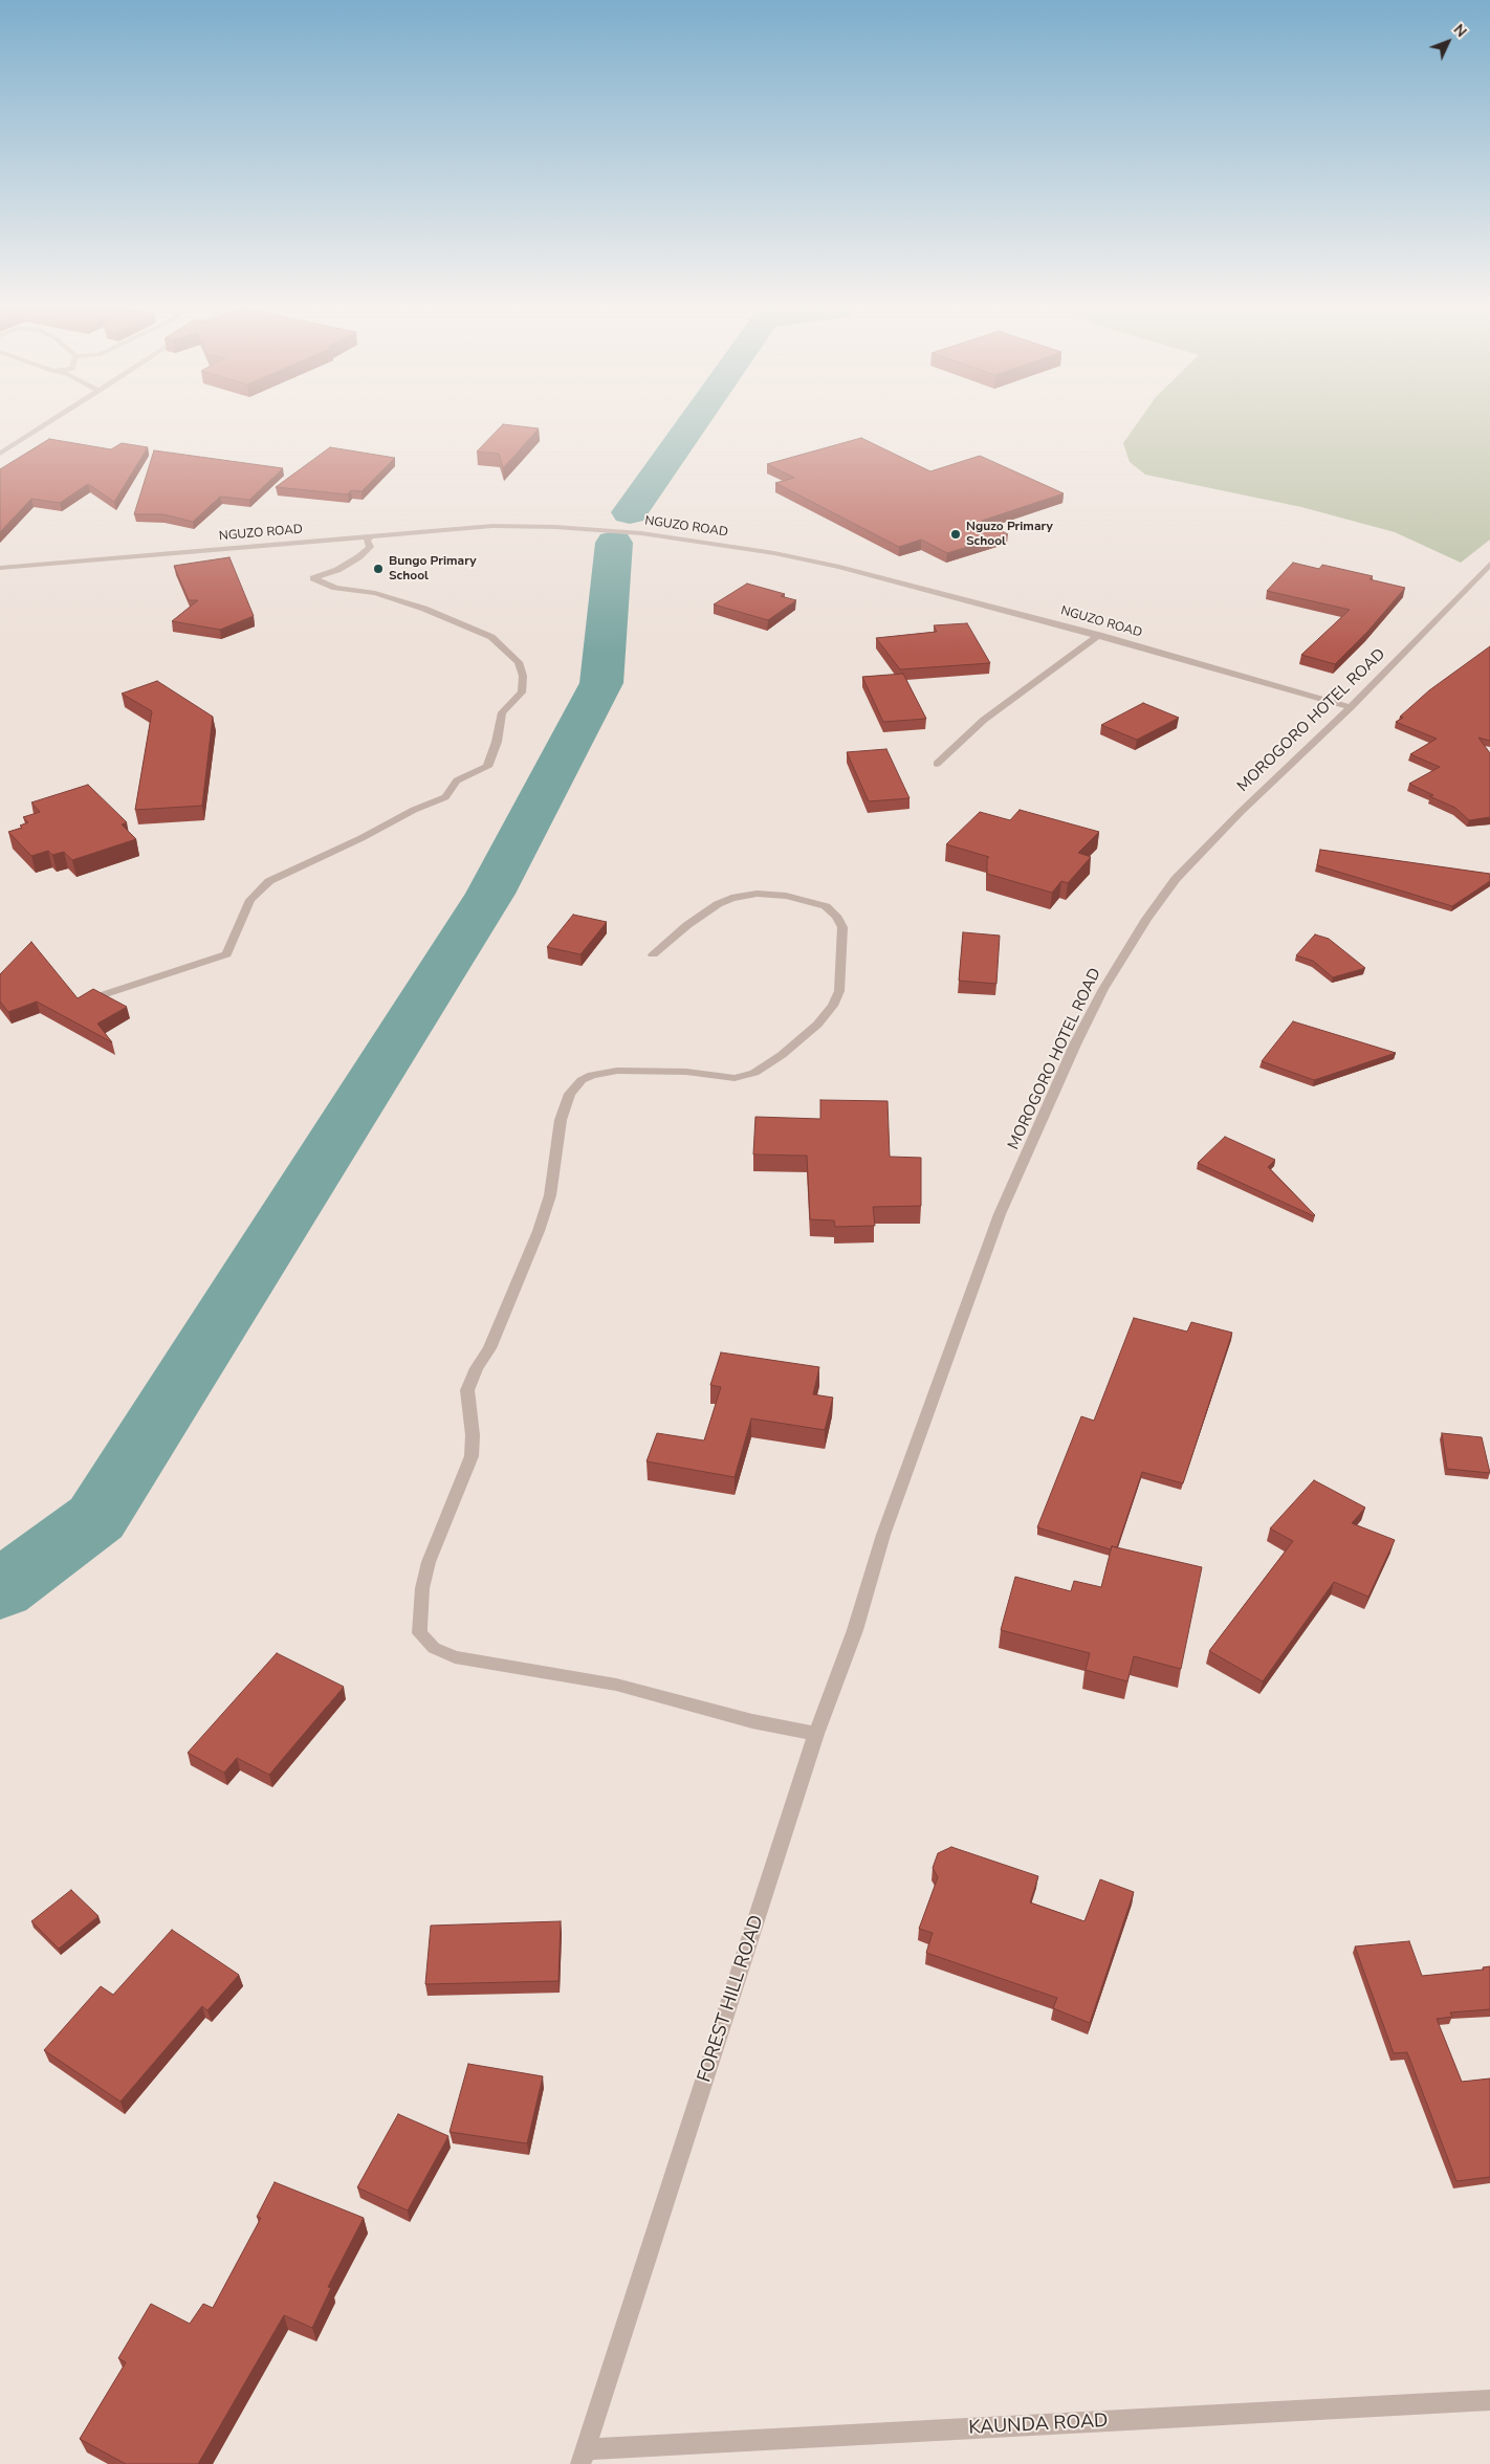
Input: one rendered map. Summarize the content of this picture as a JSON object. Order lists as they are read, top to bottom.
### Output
{
  "streets": {
    "street": [
      "NGUZO ROAD",
      "MOROGORO HOTEL ROAD",
      "FOREST HILL ROAD",
      "KAUNDA ROAD"
    ]
  },
  "crossings": [
    ["NGUZO ROAD", "MOROGORO HOTEL ROAD"],
    ["MOROGORO HOTEL ROAD", "FOREST HILL ROAD"],
    ["FOREST HILL ROAD", "KAUNDA ROAD"]
  ],
  "places": ["Nguzo Primary School", "Bungo Primary School"],
  "north": "top right"
}
